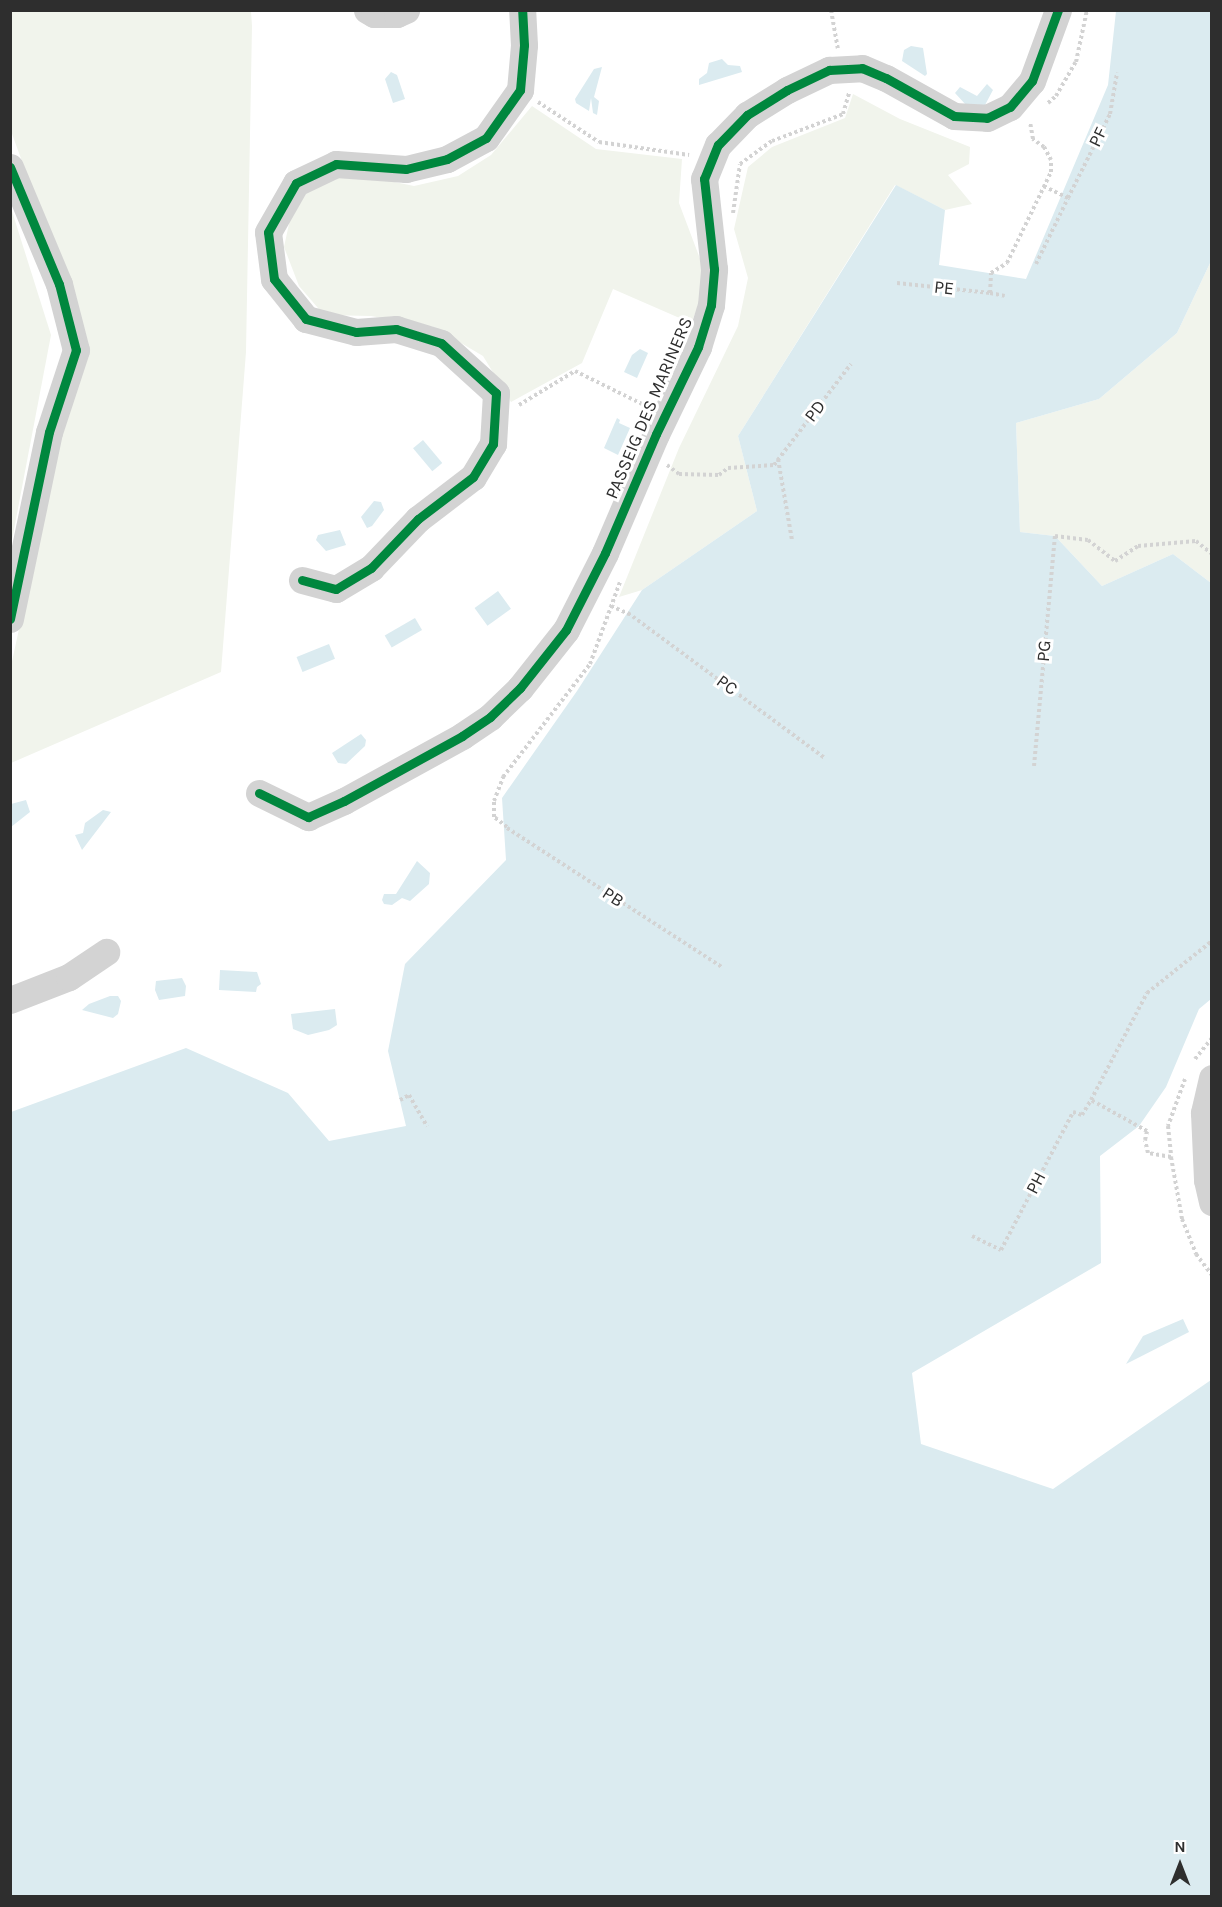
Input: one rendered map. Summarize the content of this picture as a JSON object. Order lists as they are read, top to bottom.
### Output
{
  "streets": {
    "street": ["PASSEIG DES MARINERS"],
    "path": [
      "PF",
      "PE",
      "PD",
      "PG",
      "PC",
      "PB",
      "PH"
    ]
  },
  "crossings": [
    ["PC", "PB"]
  ],
  "north": "top"
}
